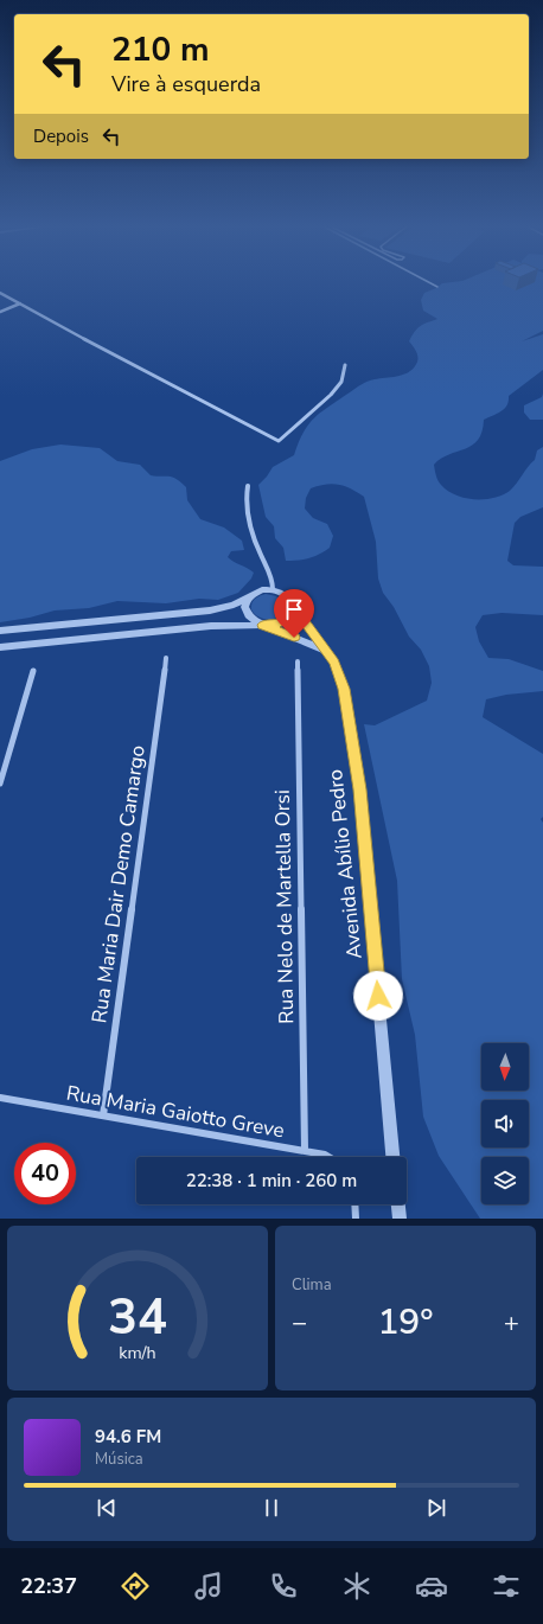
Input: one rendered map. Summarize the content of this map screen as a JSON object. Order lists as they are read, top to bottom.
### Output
{
  "streets": {
    "street": [
      "Avenida Abílio Pedro",
      "Rua Maria Dair Demo Camargo",
      "Rua Nelo de Martella Orsi",
      "Rua Maria Gaiotto Greve"
    ]
  },
  "crossings": [
    ["Rua Maria Dair Demo Camargo", "Rua Maria Gaiotto Greve"],
    ["Rua Nelo de Martella Orsi", "Rua Maria Gaiotto Greve"]
  ],
  "north": "bottom",
  "page": {
    "turn": ["210 m", "Vire à esquerda"],
    "then": "Depois",
    "limit": "40",
    "trip": "22:38 · 1 min · 260 m",
    "tile": "Clima",
    "heat": ["−", "19°", "+"],
    "song": ["94.6 FM", "Música"],
    "tabs": "22:37",
    "gauge": ["34", "km/h"]
  }
}
